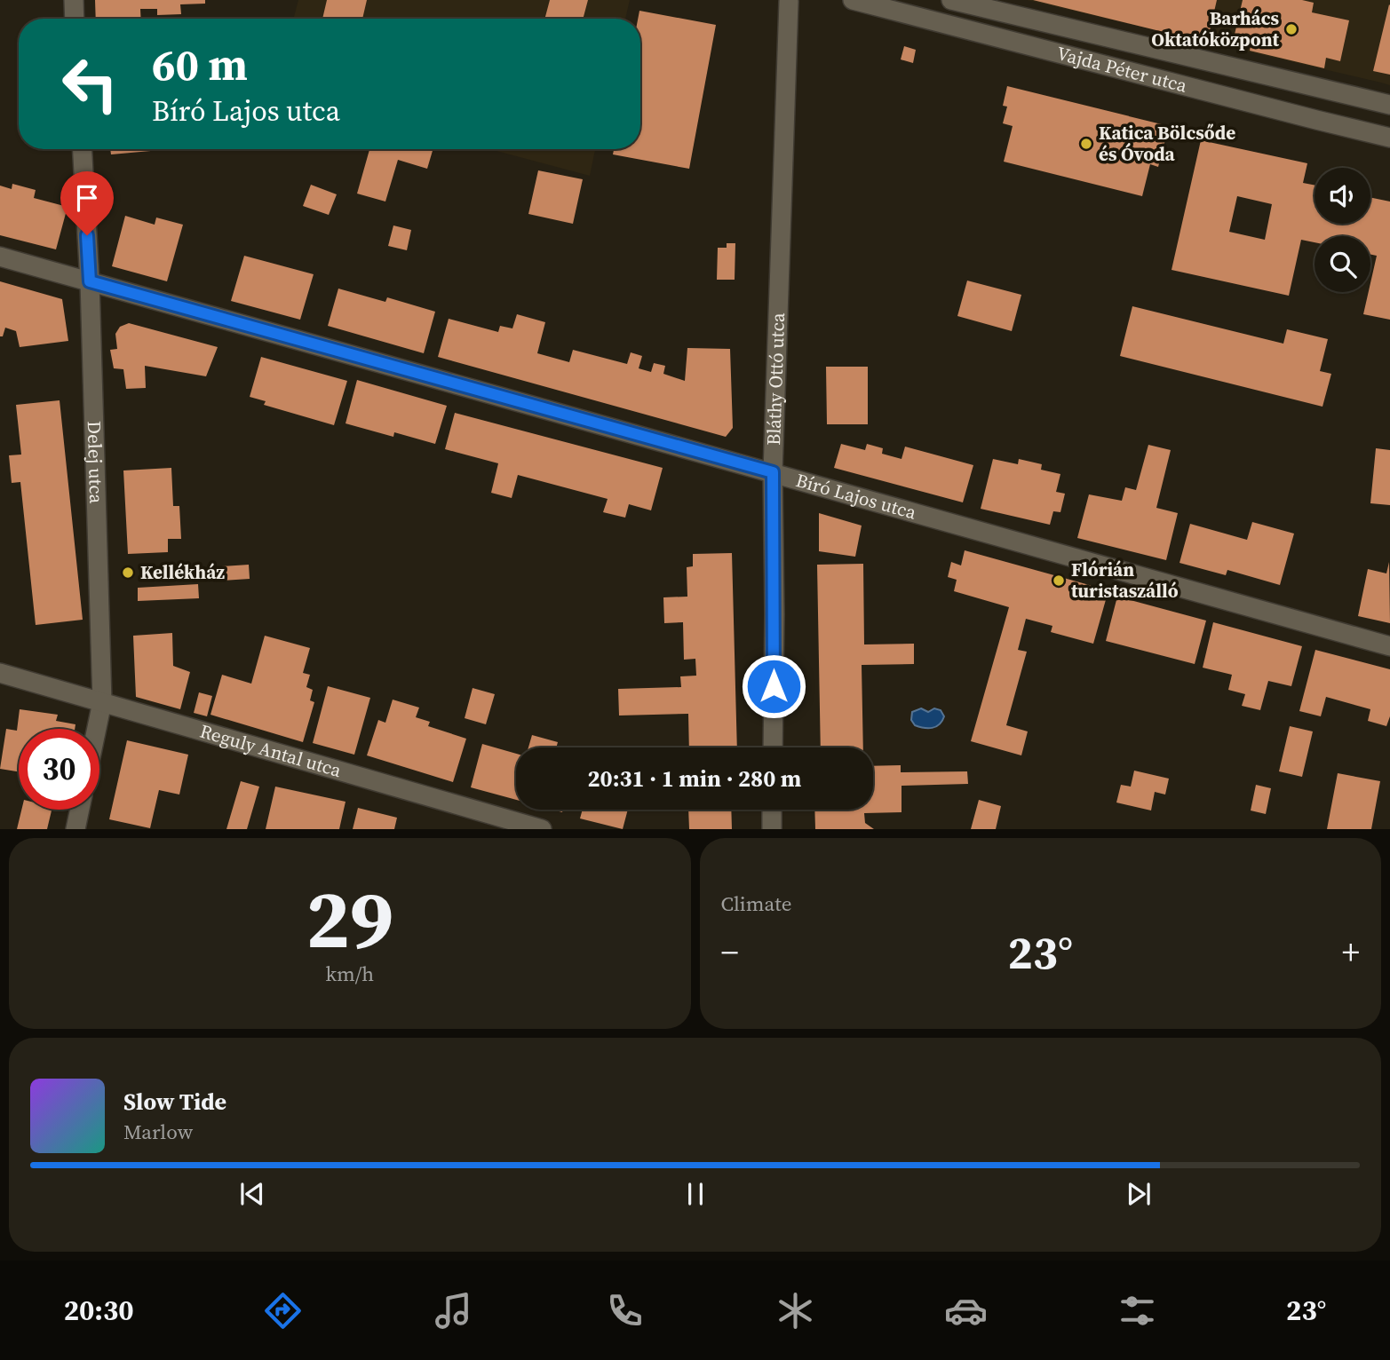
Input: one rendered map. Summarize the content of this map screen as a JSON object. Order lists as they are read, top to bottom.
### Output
{
  "streets": {
    "street": [
      "Vajda Péter utca",
      "Bláthy Ottó utca",
      "Delej utca",
      "Bíró Lajos utca",
      "Reguly Antal utca"
    ]
  },
  "crossings": [
    ["Bláthy Ottó utca", "Bíró Lajos utca"],
    ["Delej utca", "Bíró Lajos utca"],
    ["Delej utca", "Reguly Antal utca"]
  ],
  "places": [
    "Barhács Oktatóközpont",
    "Katica Bölcsőde és Óvoda",
    "Kellékház",
    "Flórián turistaszálló"
  ],
  "page": {
    "turn": ["60 m", "Bíró Lajos utca"],
    "limit": "30",
    "trip": "20:31 · 1 min · 280 m",
    "tile": [
      ["29", "km/h"],
      "Climate"
    ],
    "heat": ["−", "23°", "+"],
    "song": ["Slow Tide", "Marlow"],
    "tabs": ["20:30", "23°"]
  }
}
